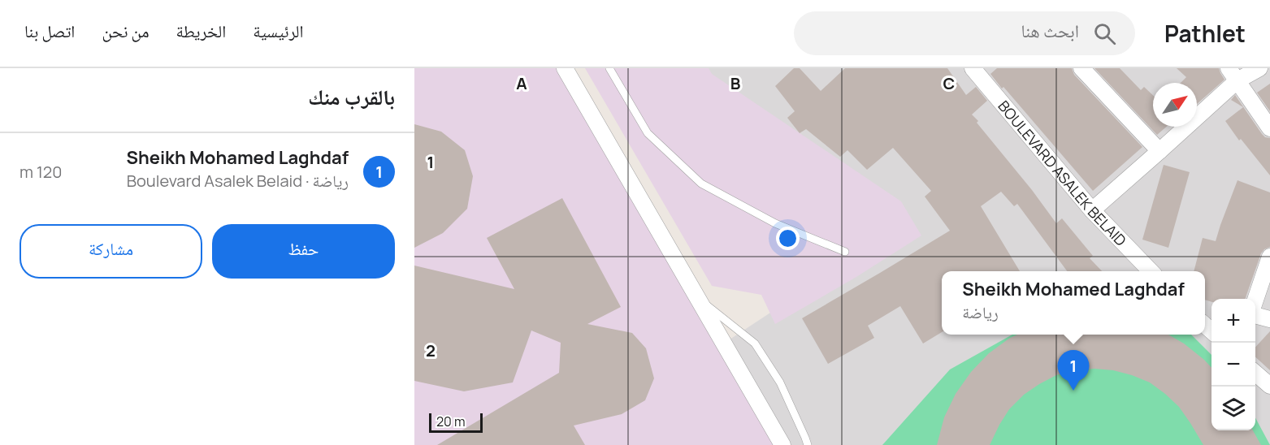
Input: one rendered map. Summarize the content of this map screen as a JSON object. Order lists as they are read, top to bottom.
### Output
{
  "streets": {
    "street": ["BOULEVARD ASALEK BELAID"]
  },
  "scale_bar": "20 m",
  "north": "top right",
  "page": {
    "header": "Pathlet",
    "search": "ابحث هنا",
    "nav": [
      "الرئيسية",
      "الخريطة",
      "من نحن",
      "اتصل بنا"
    ],
    "heading": "بالقرب منك",
    "list": [
      {
        "mark": "1",
        "name": "Sheikh Mohamed Laghdaf",
        "note": "رياضة · Boulevard Asalek Belaid",
        "value": "120 m"
      }
    ],
    "buttons": ["حفظ", "مشاركة"],
    "popup": ["Sheikh Mohamed Laghdaf", "رياضة"],
    "map_buttons": ["+", "−"],
    "pins": "1",
    "scale": "20 m"
  },
  "grid": {
    "columns": ["A", "B", "C"],
    "rows": ["1", "2"]
  }
}
